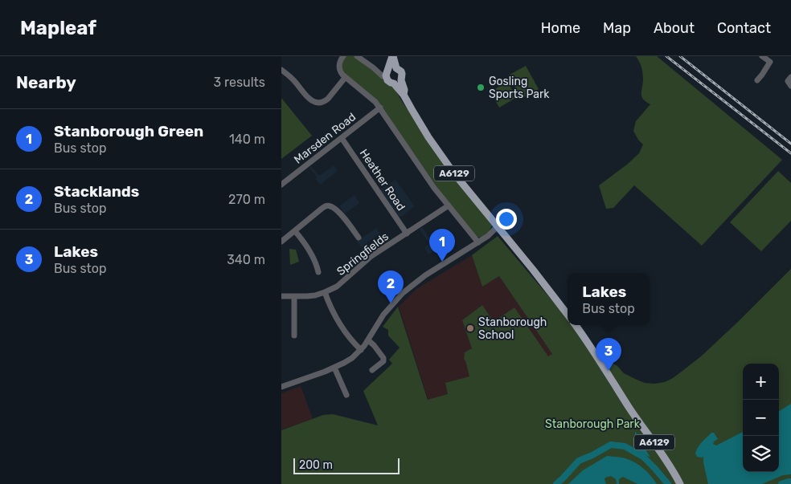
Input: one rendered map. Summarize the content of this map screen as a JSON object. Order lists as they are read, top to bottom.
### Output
{
  "streets": {
    "main road": ["A6129"],
    "street": ["Marsden Road", "Heather Road", "Springfields"]
  },
  "crossings": [
    ["Marsden Road", "Heather Road"],
    ["Heather Road", "Springfields"]
  ],
  "parks": ["Stanborough Park"],
  "places": ["Gosling Sports Park", "Stanborough School"],
  "scale_bar": "200 m",
  "page": {
    "header": "Mapleaf",
    "nav": [
      "Home",
      "Map",
      "About",
      "Contact"
    ],
    "heading": ["Nearby", "3 results"],
    "list": [
      {
        "mark": "1",
        "name": "Stanborough Green",
        "note": "Bus stop",
        "value": "140 m"
      },
      {
        "mark": "2",
        "name": "Stacklands",
        "note": "Bus stop",
        "value": "270 m"
      },
      {
        "mark": "3",
        "name": "Lakes",
        "note": "Bus stop",
        "value": "340 m"
      }
    ],
    "pins": ["1", "2", "3"],
    "popup": ["Lakes", "Bus stop"],
    "map_buttons": ["+", "−"],
    "scale": "200 m"
  }
}
